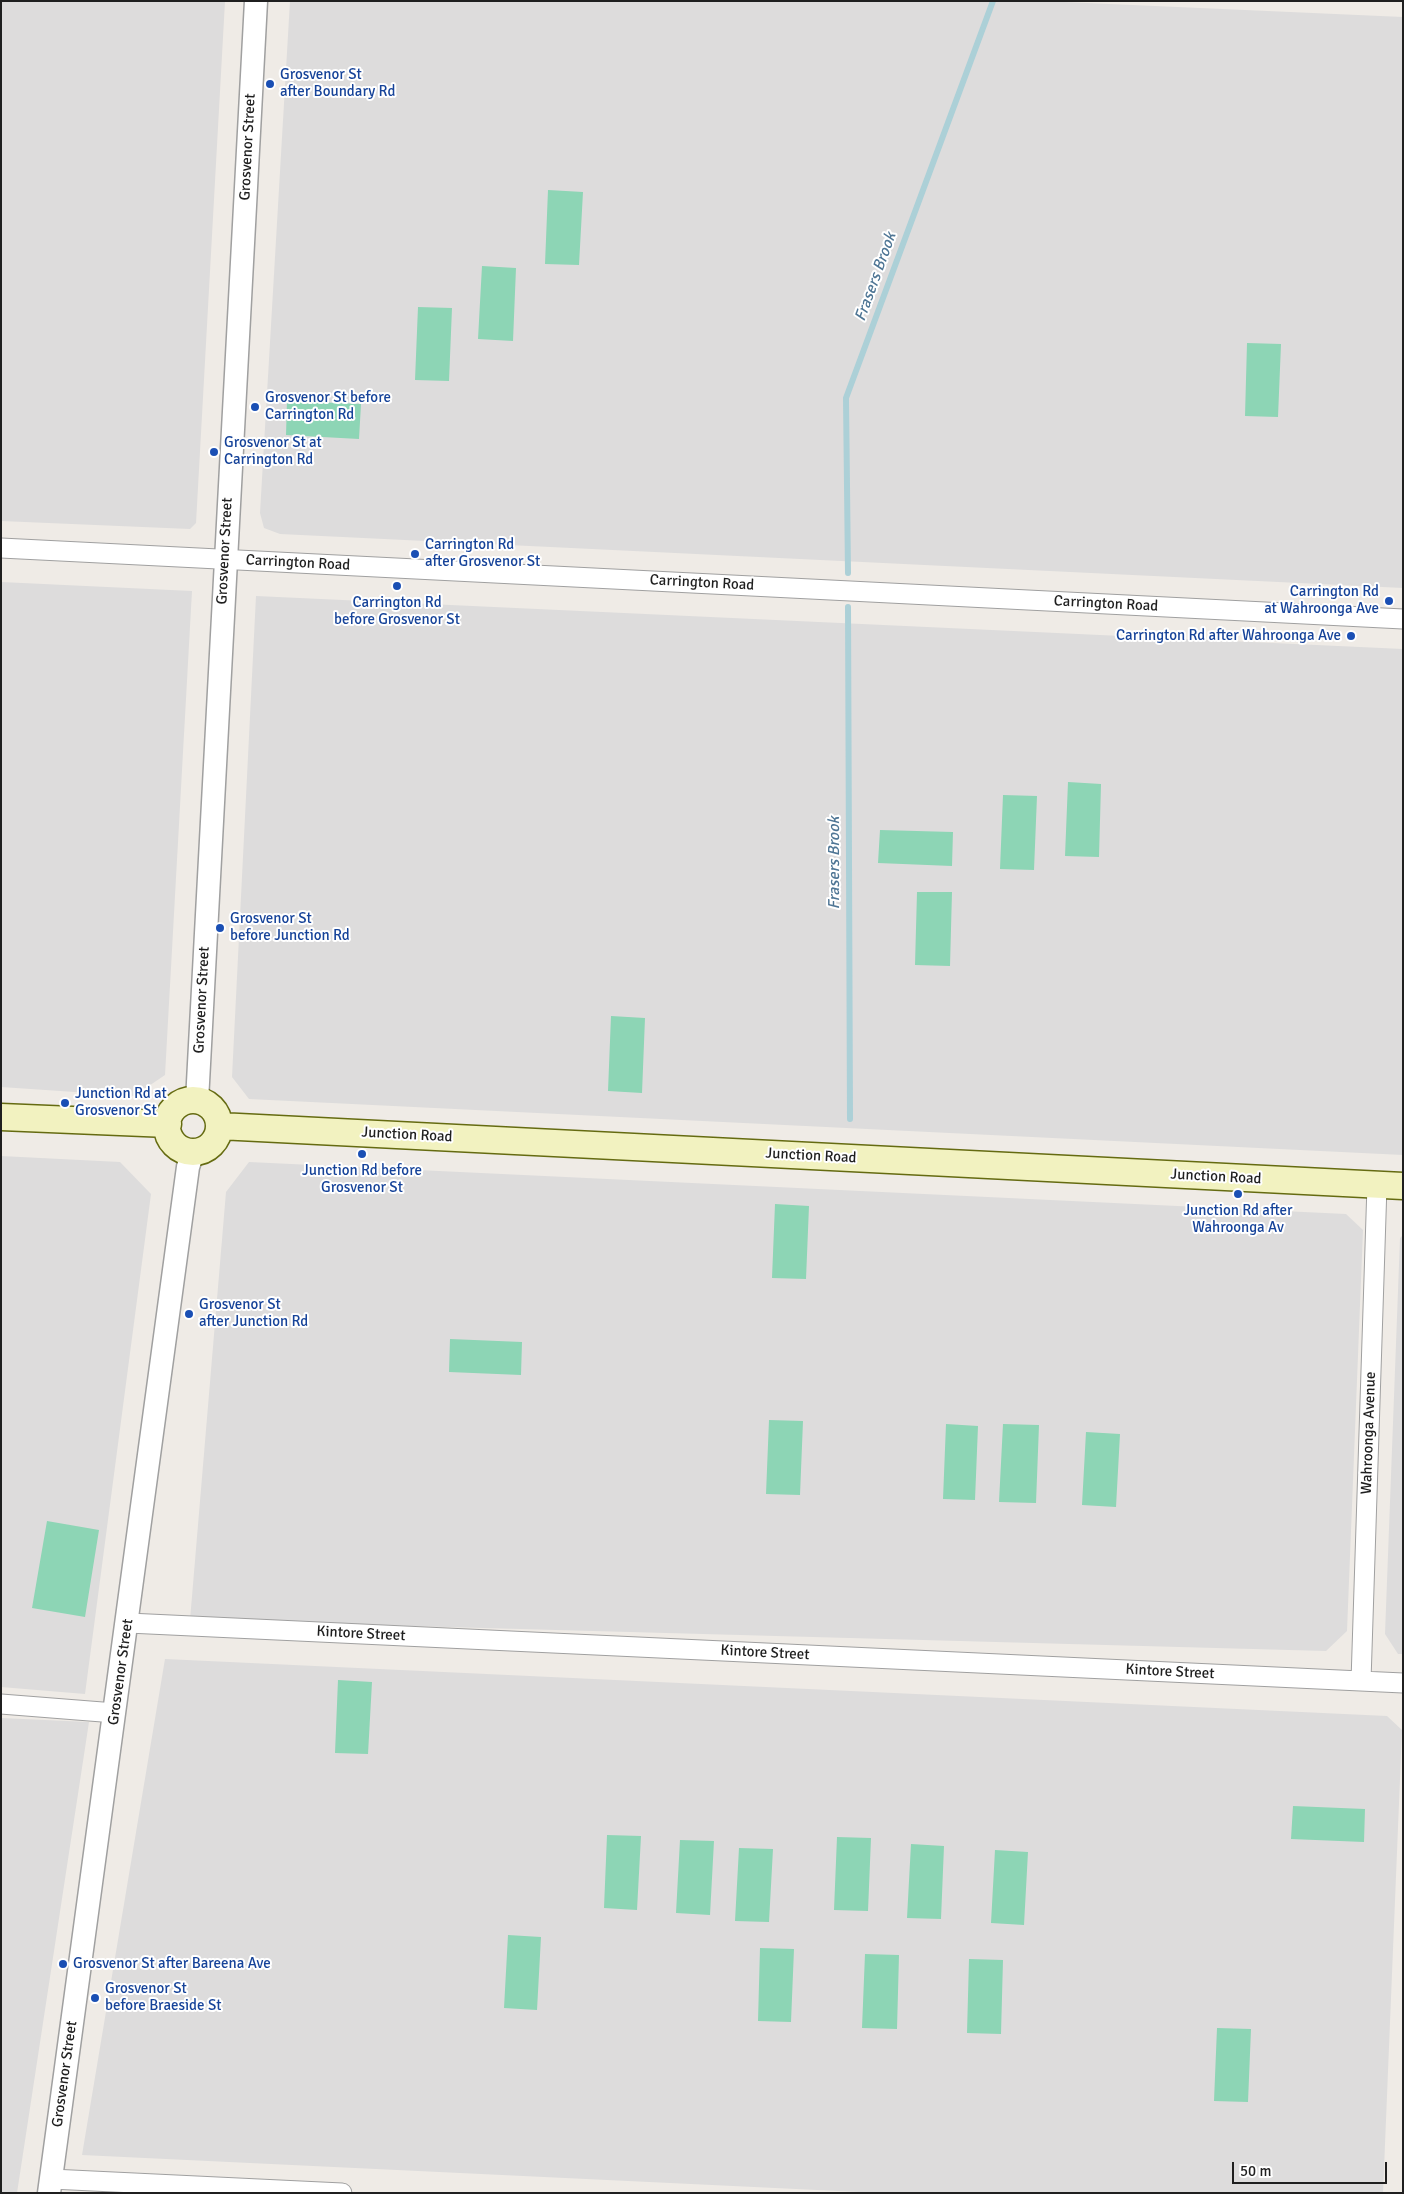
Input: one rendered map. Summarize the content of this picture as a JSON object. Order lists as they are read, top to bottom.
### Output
{
  "streets": {
    "main road": ["Junction Road"],
    "street": [
      "Grosvenor Street",
      "Carrington Road",
      "Wahroonga Avenue",
      "Kintore Street"
    ]
  },
  "crossings": [
    ["Grosvenor Street", "Carrington Road"],
    ["Grosvenor Street", "Junction Road"],
    ["Grosvenor Street", "Kintore Street"],
    ["Junction Road", "Wahroonga Avenue"],
    ["Wahroonga Avenue", "Kintore Street"]
  ],
  "water": ["Frasers Brook"],
  "places": [
    "Grosvenor St after Boundary Rd",
    "Grosvenor St before Carrington Rd",
    "Grosvenor St at Carrington Rd",
    "Carrington Rd after Grosvenor St",
    "Carrington Rd before Grosvenor St",
    "Carrington Rd at Wahroonga Ave",
    "Carrington Rd after Wahroonga Ave",
    "Grosvenor St before Junction Rd",
    "Junction Rd at Grosvenor St",
    "Junction Rd before Grosvenor St",
    "Junction Rd after Wahroonga Av",
    "Grosvenor St after Junction Rd",
    "Grosvenor St after Bareena Ave",
    "Grosvenor St before Braeside St"
  ],
  "scale_bar": "50 m"
}
